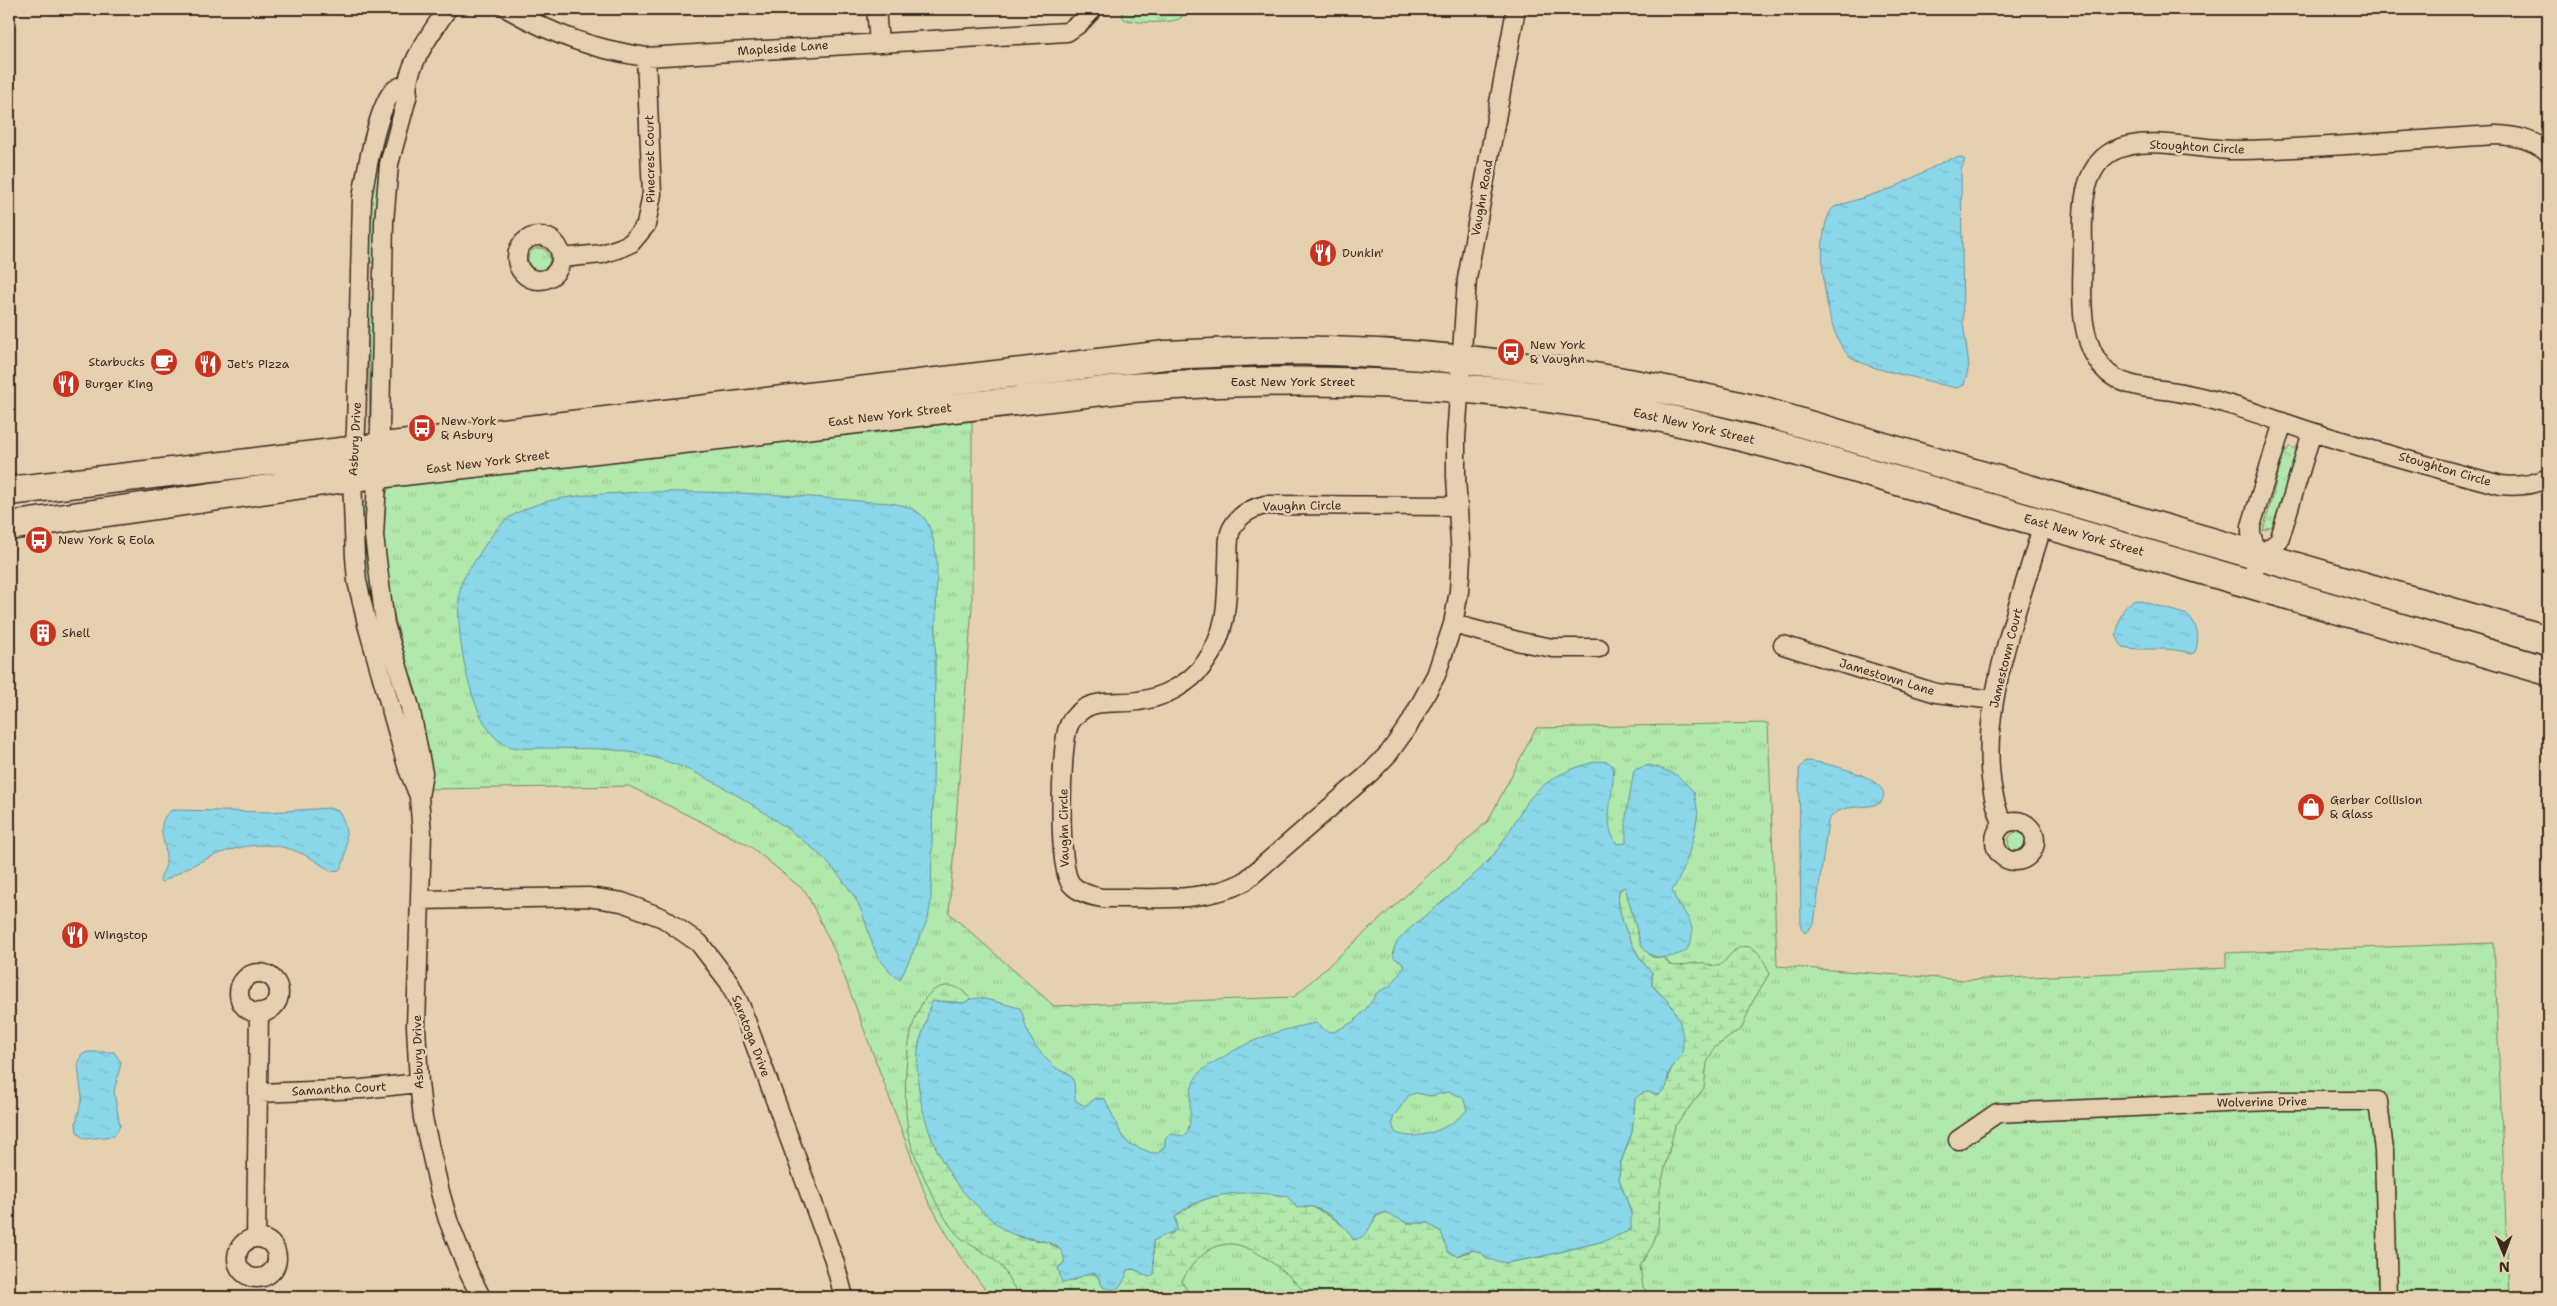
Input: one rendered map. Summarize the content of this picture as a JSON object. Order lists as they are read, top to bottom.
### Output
{
  "streets": {
    "main road": ["East New York Street"],
    "street": [
      "Mapleside Lane",
      "Stoughton Circle",
      "Pinecrest Court",
      "Vaughn Road",
      "Asbury Drive",
      "Vaughn Circle",
      "Jamestown Court",
      "Jamestown Lane",
      "Saratoga Drive",
      "Samantha Court",
      "Wolverine Drive"
    ]
  },
  "crossings": [
    ["Mapleside Lane", "Pinecrest Court"],
    ["Vaughn Road", "East New York Street"],
    ["Vaughn Road", "Vaughn Circle"],
    ["East New York Street", "Asbury Drive"],
    ["East New York Street", "Vaughn Circle"],
    ["East New York Street", "Jamestown Court"],
    ["Asbury Drive", "Saratoga Drive"],
    ["Asbury Drive", "Samantha Court"],
    ["Jamestown Court", "Jamestown Lane"]
  ],
  "places": {
    "restaurant": [
      "Dunkin'",
      "Jet's Pizza",
      "Burger King",
      "Wingstop"
    ],
    "bus stop": ["New York & Vaughn", "New York & Asbury", "New York & Eola"],
    "cafe": ["Starbucks"],
    "building": ["Shell"],
    "shop": ["Gerber Collision & Glass"]
  },
  "north": "bottom"
}
